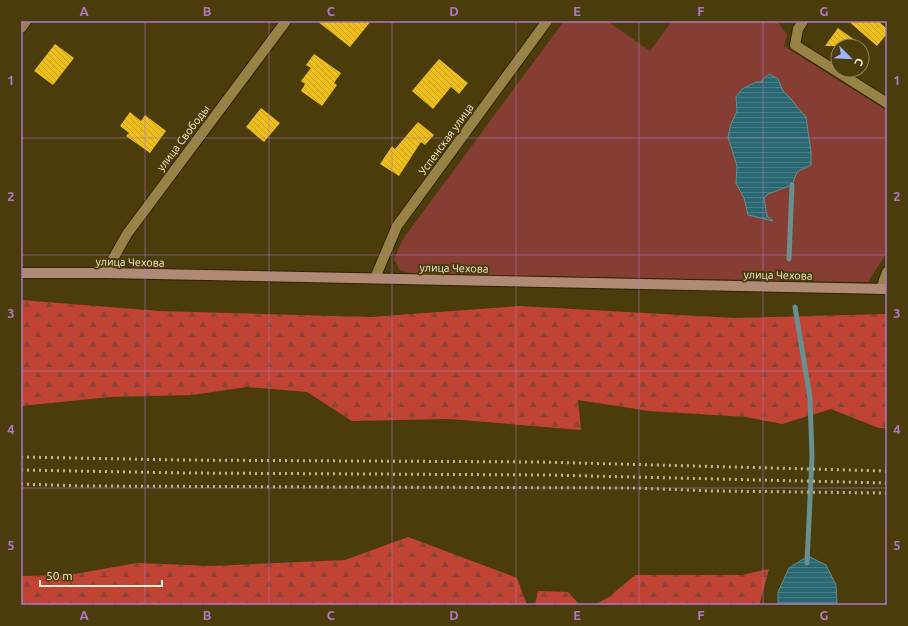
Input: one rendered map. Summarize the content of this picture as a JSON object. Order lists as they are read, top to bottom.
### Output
{
  "streets": {
    "street": ["улица Свободы", "Успенская улица", "улица Чехова"]
  },
  "crossings": [
    ["улица Свободы", "улица Чехова"],
    ["Успенская улица", "улица Чехова"]
  ],
  "scale_bar": "50 m",
  "north": "bottom right",
  "grid": {
    "columns": [
      "A",
      "B",
      "C",
      "D",
      "E",
      "F",
      "G"
    ],
    "rows": [
      "1",
      "2",
      "3",
      "4",
      "5"
    ]
  }
}
